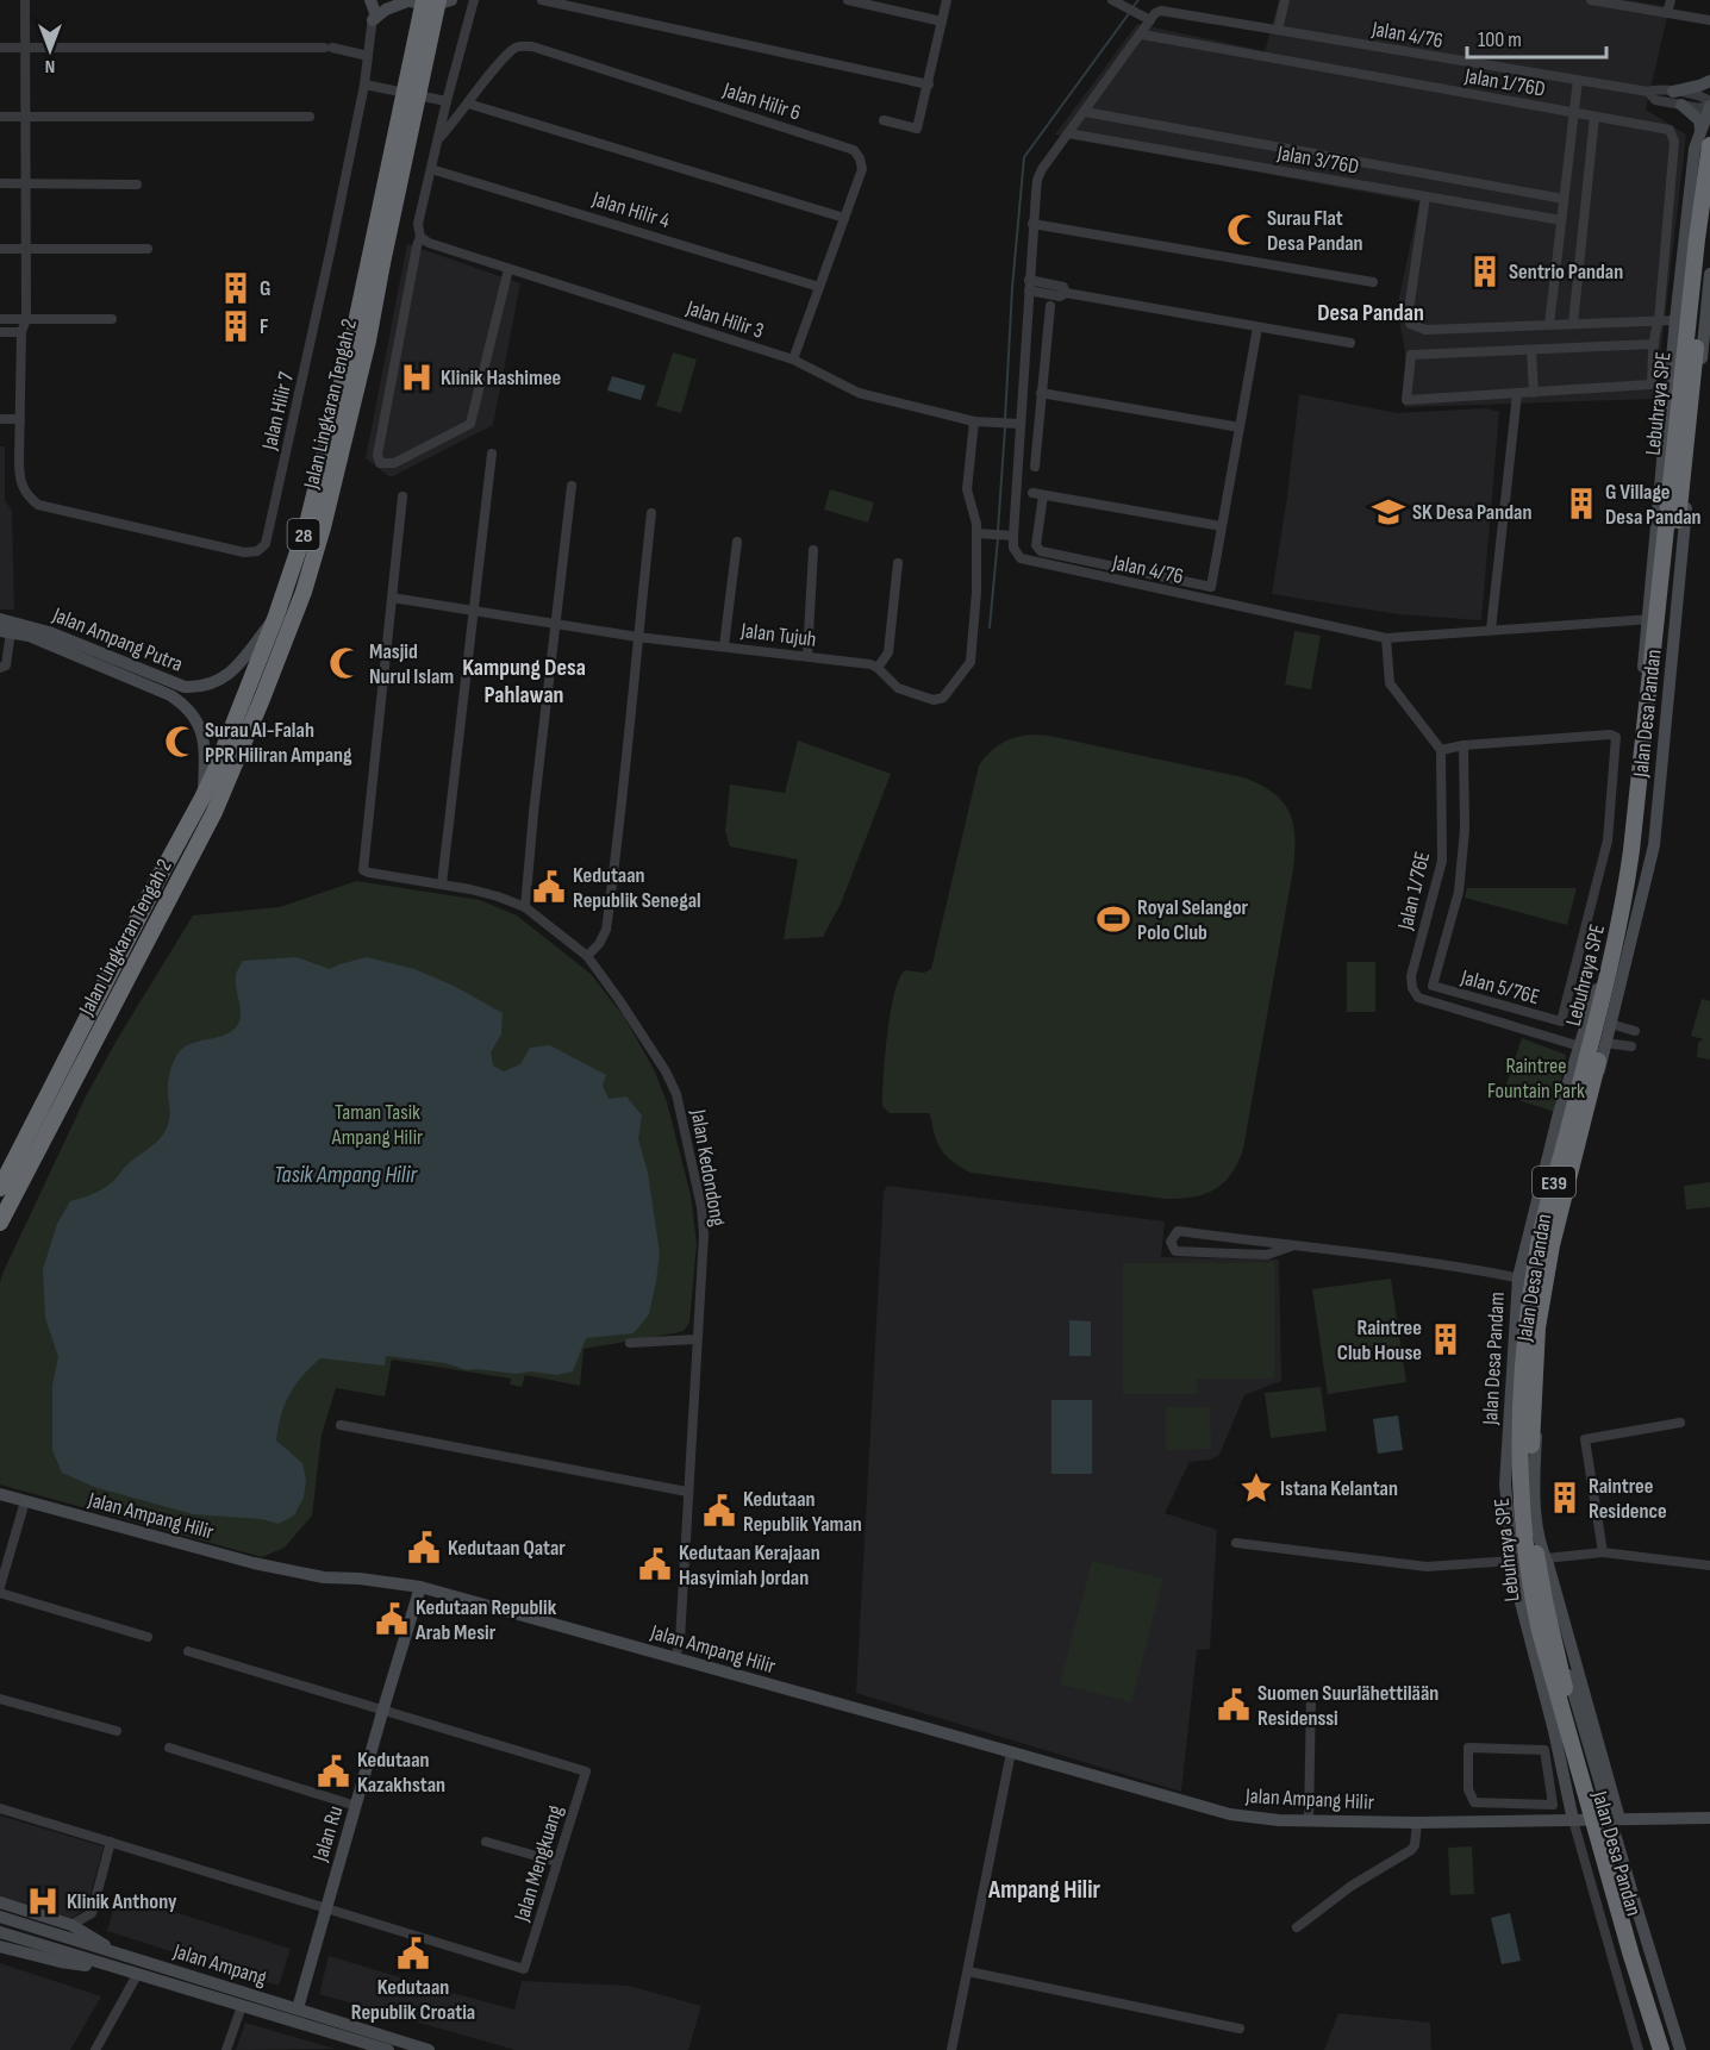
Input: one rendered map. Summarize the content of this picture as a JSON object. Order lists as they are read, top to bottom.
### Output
{
  "streets": {
    "highway": [
      "Jalan Lingkaran Tengah 2",
      "Lebuhraya SPE",
      "28",
      "E39"
    ],
    "street": [
      "Jalan 4/76",
      "Jalan 1/76D",
      "Jalan Hilir 6",
      "Jalan 3/76D",
      "Jalan Hilir 4",
      "Jalan Hilir 3",
      "Jalan Hilir 7",
      "Jalan Tujuh",
      "Jalan Ampang Putra",
      "Jalan Desa Pandan",
      "Jalan 1/76E",
      "Jalan 5/76E",
      "Jalan Kedondong",
      "Jalan Desa Pandam",
      "Jalan Ampang Hilir",
      "Jalan Ru",
      "Jalan Mengkuang",
      "Jalan Ampang"
    ]
  },
  "crossings": [
    ["Jalan 4/76", "Jalan Desa Pandan"],
    ["Jalan Hilir 6", "Jalan Hilir 4"],
    ["Jalan Hilir 6", "Jalan Hilir 3"],
    ["Jalan Lingkaran Tengah 2", "Jalan Ampang Putra"],
    ["Lebuhraya SPE", "Jalan Desa Pandan"],
    ["Jalan Tujuh", "Jalan Kedondong"],
    ["Jalan Desa Pandan", "Jalan 1/76E"],
    ["Jalan Desa Pandan", "Jalan Desa Pandam"],
    ["Jalan 1/76E", "Jalan Desa Pandam"],
    ["Jalan Kedondong", "Jalan Ampang Hilir"],
    ["Jalan Ampang Hilir", "Jalan Ru"],
    ["Jalan Ru", "Jalan Mengkuang"],
    ["Jalan Ru", "Jalan Ampang"]
  ],
  "districts": ["Desa Pandan", "Kampung Desa Pahlawan", "Ampang Hilir"],
  "water": ["Tasik Ampang Hilir"],
  "parks": ["Raintree Fountain Park", "Taman Tasik Ampang Hilir"],
  "places": {
    "mosque": ["Surau Flat Desa Pandan", "Masjid Nurul Islam", "Surau Al-Falah PPR Hiliran Ampang"],
    "building": [
      "Sentrio Pandan",
      "G",
      "F",
      "G Village Desa Pandan",
      "Raintree Club House",
      "Raintree Residence"
    ],
    "hospital": ["Klinik Hashimee", "Klinik Anthony"],
    "school or university": ["SK Desa Pandan"],
    "public building": [
      "Kedutaan Republik Senegal",
      "Kedutaan Republik Yaman",
      "Kedutaan Qatar",
      "Kedutaan Kerajaan Hasyimiah Jordan",
      "Kedutaan Republik Arab Mesir",
      "Suomen Suurlähettilään Residenssi",
      "Kedutaan Kazakhstan",
      "Kedutaan Republik Croatia"
    ],
    "sports": ["Royal Selangor Polo Club"],
    "place": ["Istana Kelantan"]
  },
  "scale_bar": "100 m",
  "north": "bottom"
}
